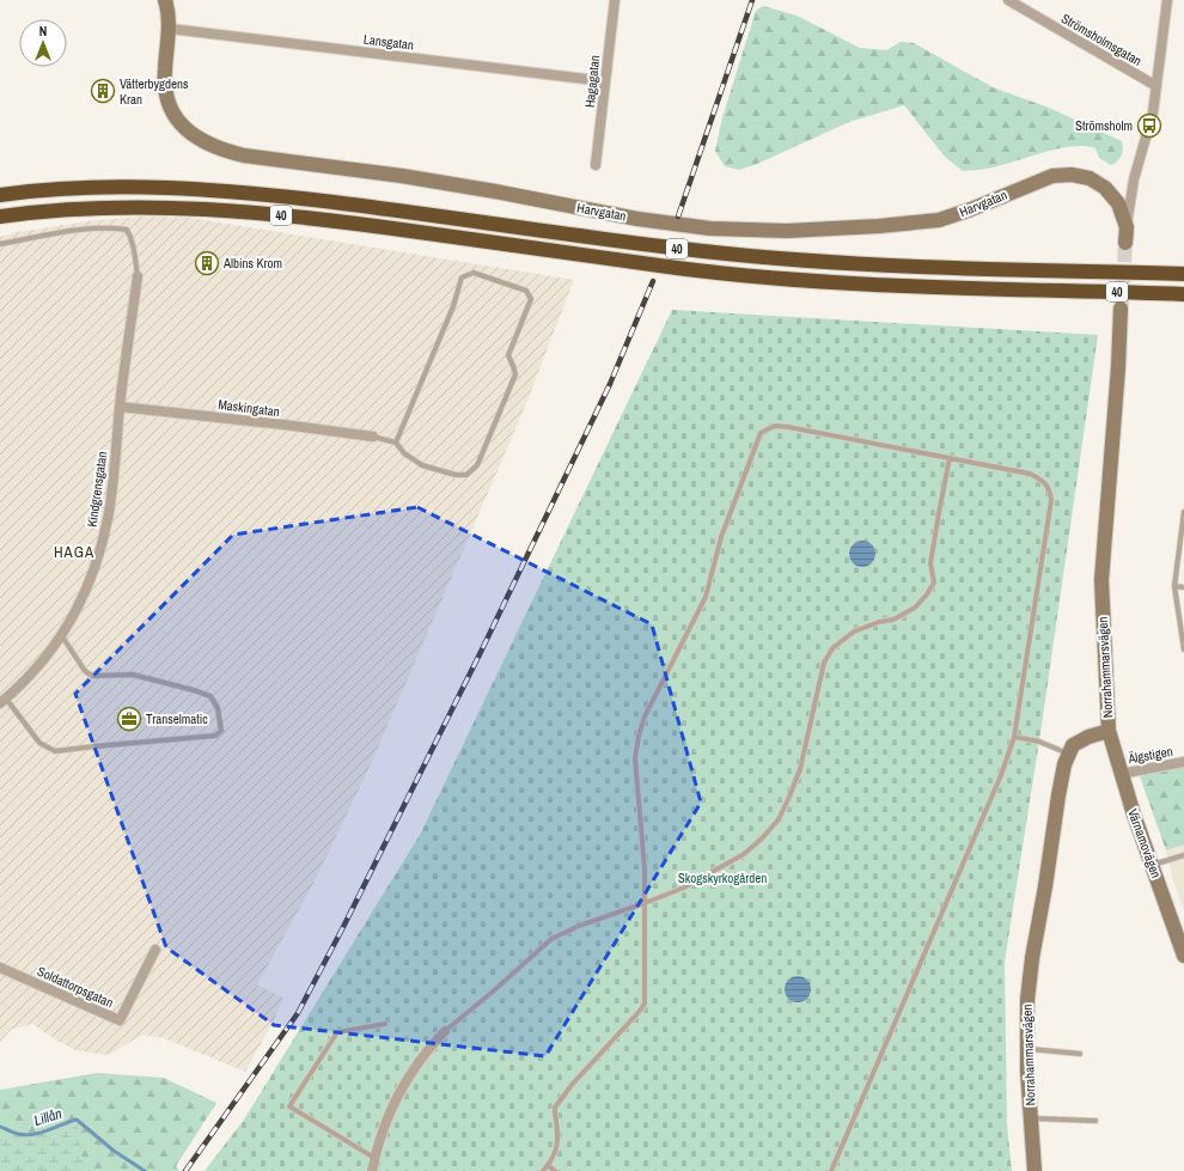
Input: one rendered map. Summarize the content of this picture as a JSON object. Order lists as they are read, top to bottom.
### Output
{
  "streets": {
    "highway": ["40"],
    "street": [
      "Strömsholmsgatan",
      "Lansgatan",
      "Hagagatan",
      "Harvgatan",
      "Maskingatan",
      "Kindgrensgatan",
      "Norrahammarsvägen",
      "Älgstigen",
      "Värnamovägen",
      "Soldattorpsgatan"
    ]
  },
  "crossings": [
    ["Lansgatan", "Hagagatan"],
    ["Lansgatan", "Harvgatan"],
    ["Maskingatan", "Kindgrensgatan"],
    ["Norrahammarsvägen", "Värnamovägen"],
    ["Älgstigen", "Värnamovägen"]
  ],
  "districts": ["HAGA"],
  "water": ["Lillån"],
  "parks": ["Skogskyrkogården"],
  "places": {
    "building": ["Vätterbygdens Kran", "Albins Krom"],
    "bus stop": ["Strömsholm"],
    "office": ["Transelmatic"]
  },
  "north": "top"
}
